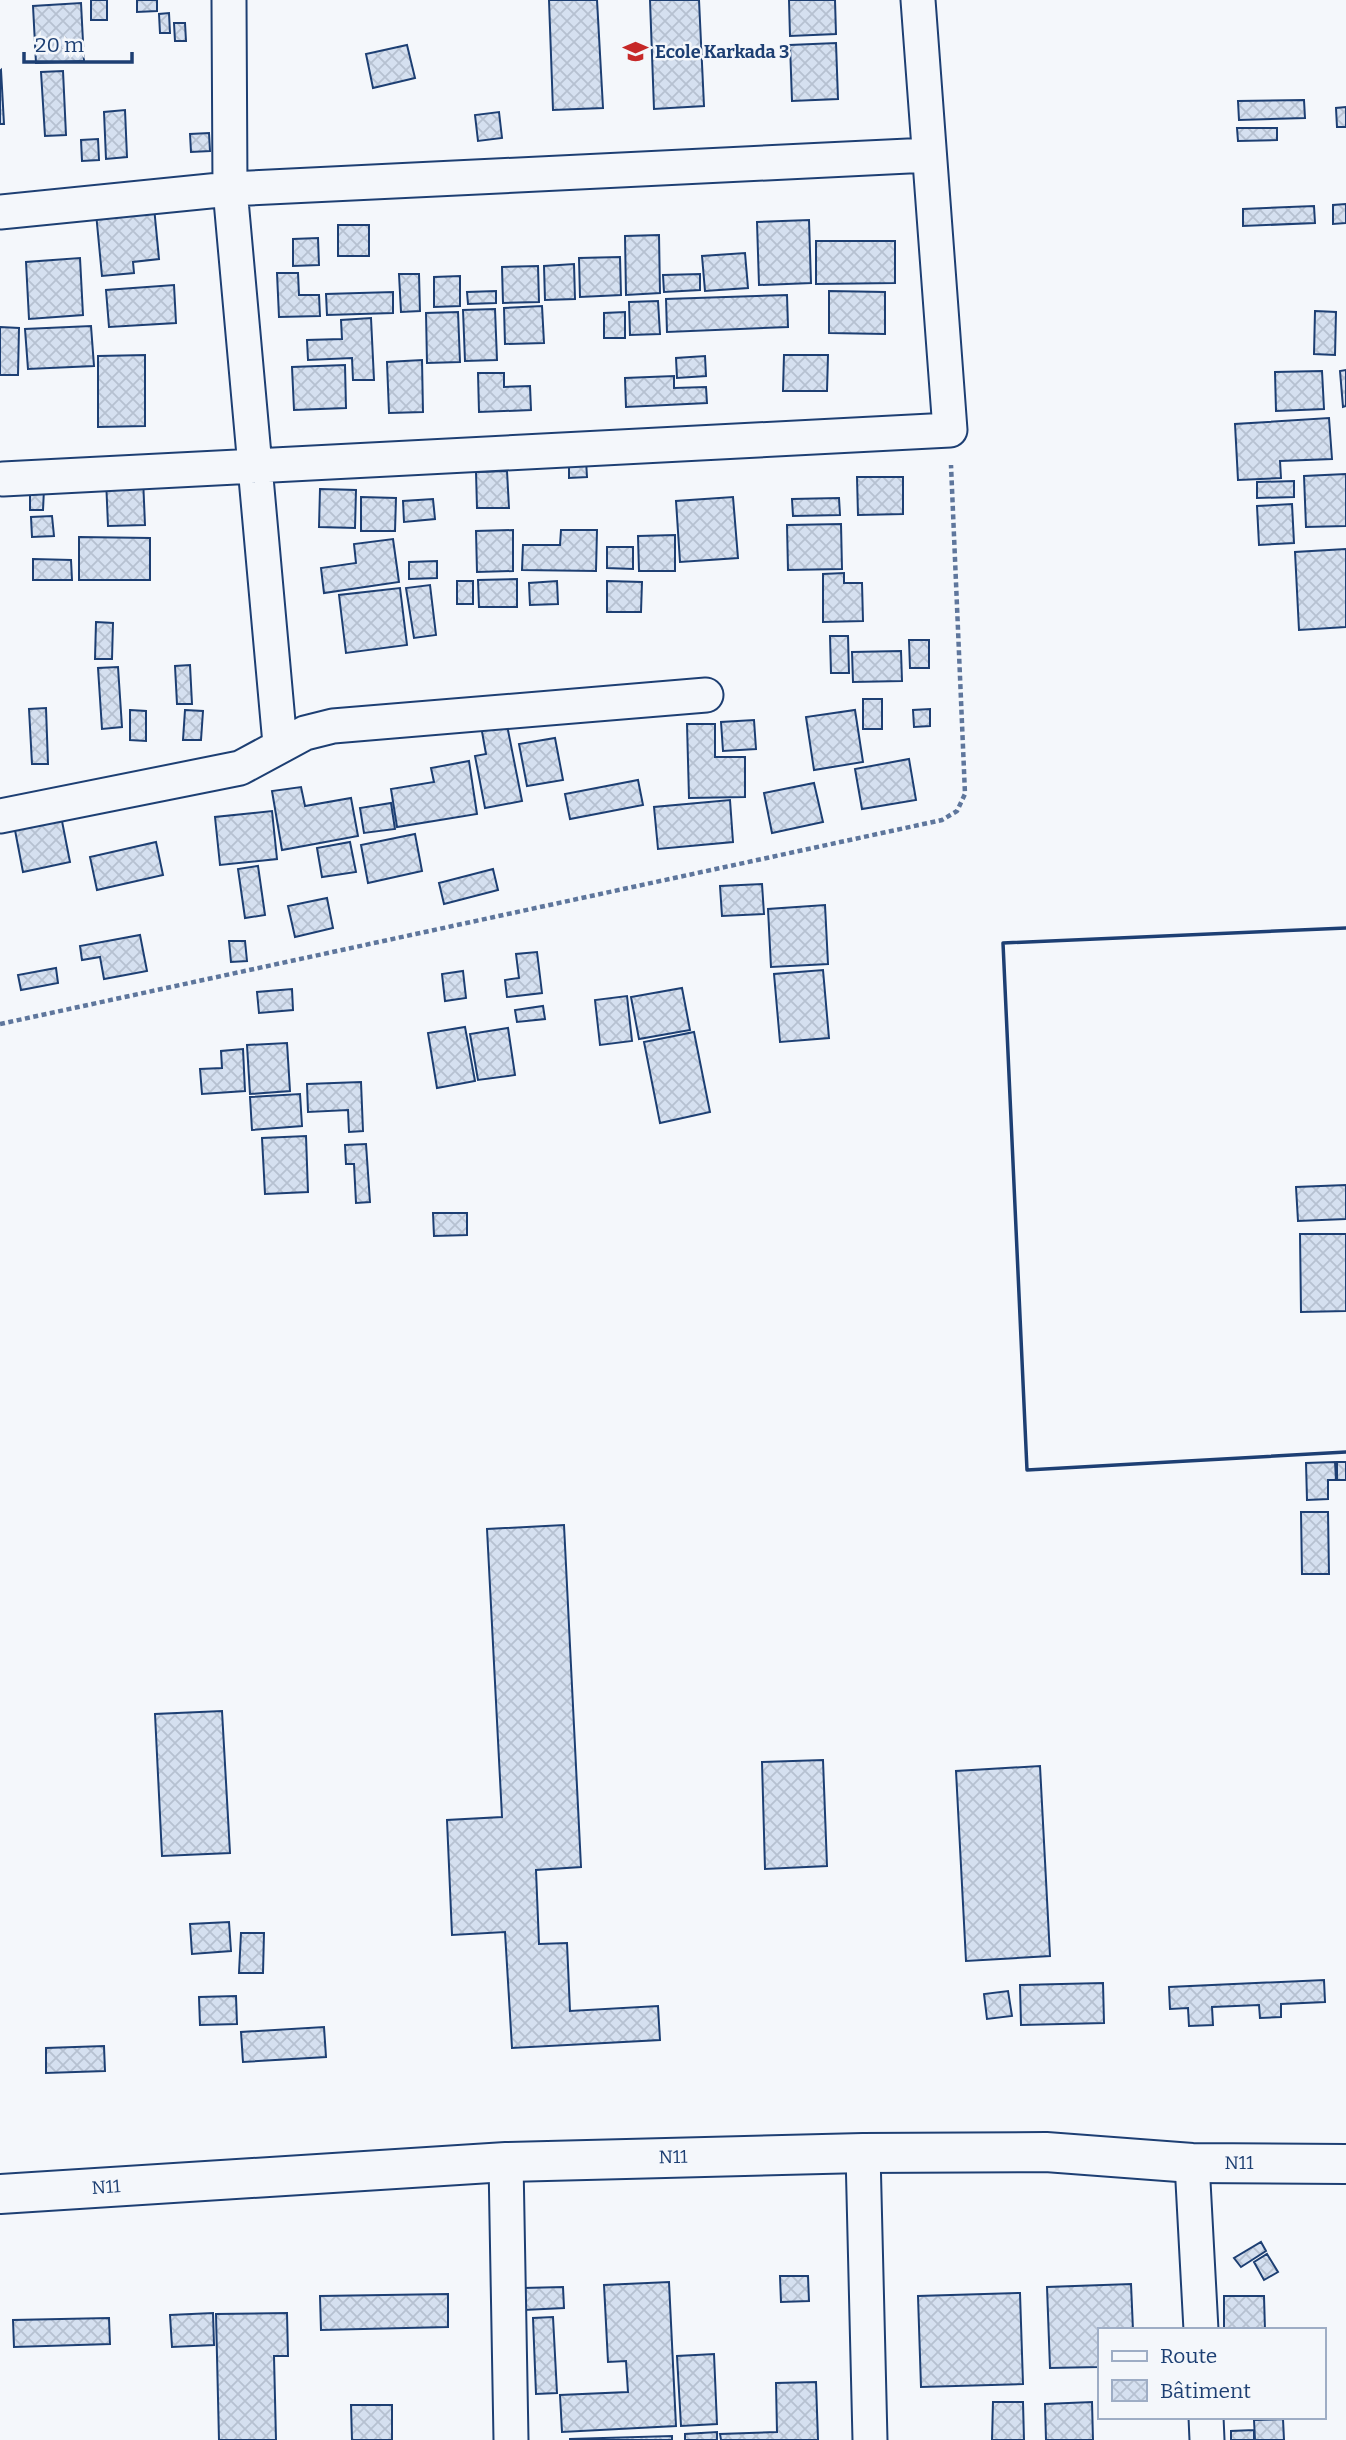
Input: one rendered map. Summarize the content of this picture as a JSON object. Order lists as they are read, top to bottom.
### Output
{
  "streets": {
    "main road": ["N11"]
  },
  "places": {
    "school or university": ["Ecole Karkada 3"]
  },
  "legend": ["Route", "Bâtiment"],
  "scale_bar": "20 m"
}
